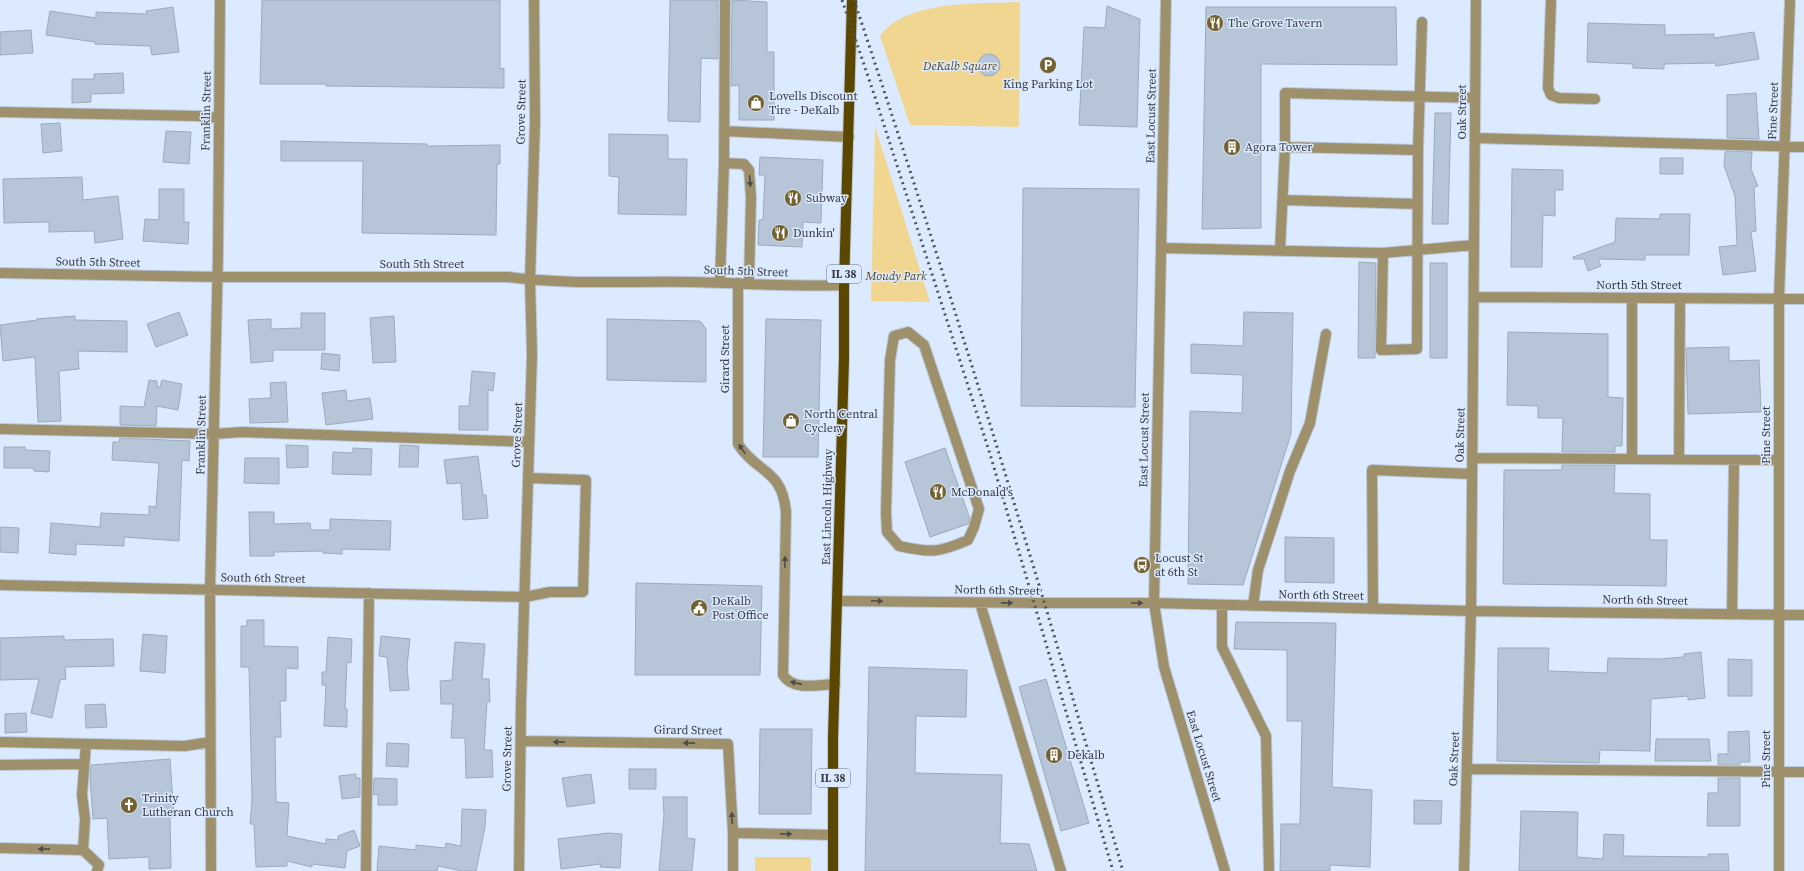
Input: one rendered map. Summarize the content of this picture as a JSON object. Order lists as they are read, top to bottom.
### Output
{
  "streets": {
    "main road": ["IL 38", "East Lincoln Highway"],
    "street": [
      "Franklin Street",
      "Pine Street",
      "Grove Street",
      "Oak Street",
      "East Locust Street",
      "South 5th Street",
      "North 5th Street",
      "Girard Street",
      "South 6th Street",
      "North 6th Street"
    ]
  },
  "crossings": [
    ["Franklin Street", "South 5th Street"],
    ["Franklin Street", "South 6th Street"],
    ["Pine Street", "North 5th Street"],
    ["Pine Street", "North 6th Street"],
    ["Grove Street", "South 5th Street"],
    ["Grove Street", "Girard Street"],
    ["Grove Street", "South 6th Street"],
    ["Oak Street", "North 5th Street"],
    ["Oak Street", "North 6th Street"],
    ["East Locust Street", "North 6th Street"],
    ["South 5th Street", "Girard Street"],
    ["South 5th Street", "East Lincoln Highway"],
    ["Girard Street", "East Lincoln Highway"],
    ["East Lincoln Highway", "North 6th Street"]
  ],
  "parks": ["DeKalb Square", "Moudy Park"],
  "places": {
    "restaurant": [
      "The Grove Tavern",
      "Subway",
      "Dunkin'",
      "McDonald's"
    ],
    "parking": ["King Parking Lot"],
    "shop": ["Lovells Discount Tire - DeKalb", "North Central Cyclery"],
    "building": ["Agora Tower", "Dekalb"],
    "bus stop": ["Locust St at 6th St"],
    "public building": ["DeKalb Post Office"],
    "church": ["Trinity Lutheran Church"]
  }
}
